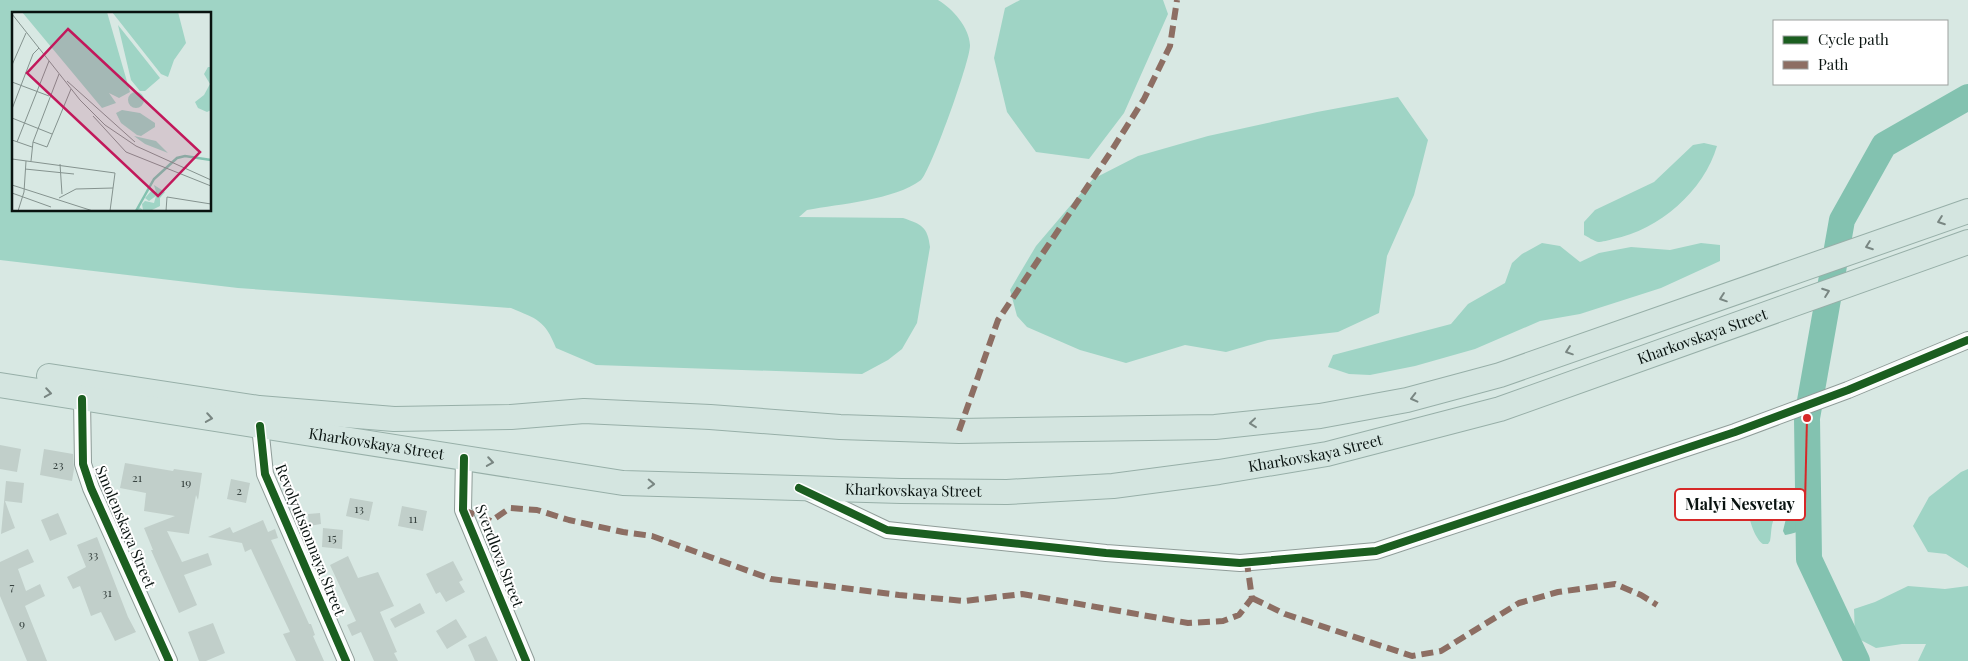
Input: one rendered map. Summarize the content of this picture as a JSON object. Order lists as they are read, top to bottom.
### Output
{
  "streets": {
    "highway": ["Kharkovskaya Street"],
    "street": ["Smolenskaya Street", "Revolyutsionnaya Street", "Sverdlova Street"]
  },
  "crossings": [
    ["Kharkovskaya Street", "Smolenskaya Street"],
    ["Kharkovskaya Street", "Revolyutsionnaya Street"],
    ["Kharkovskaya Street", "Sverdlova Street"]
  ],
  "places": ["Malyi Nesvetay"],
  "house_numbers": [
    "23",
    "21",
    "19",
    "2",
    "13",
    "11",
    "15",
    "33",
    "7",
    "31",
    "9"
  ],
  "legend": ["Cycle path", "Path"]
}
